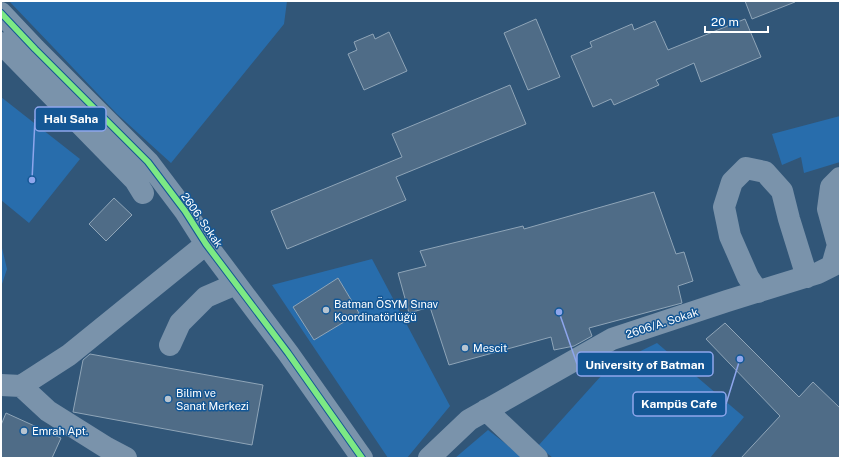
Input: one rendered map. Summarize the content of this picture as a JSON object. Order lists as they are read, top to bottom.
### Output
{
  "streets": {
    "street": ["2606. Sokak", "2606/A. Sokak"]
  },
  "places": [
    "Halı Saha",
    "Batman ÖSYM Sınav Koordinatörlüğü",
    "University of Batman",
    "Mescit",
    "Kampüs Cafe",
    "Bilim ve Sanat Merkezi",
    "Emrah Apt."
  ],
  "scale_bar": "20 m"
}
